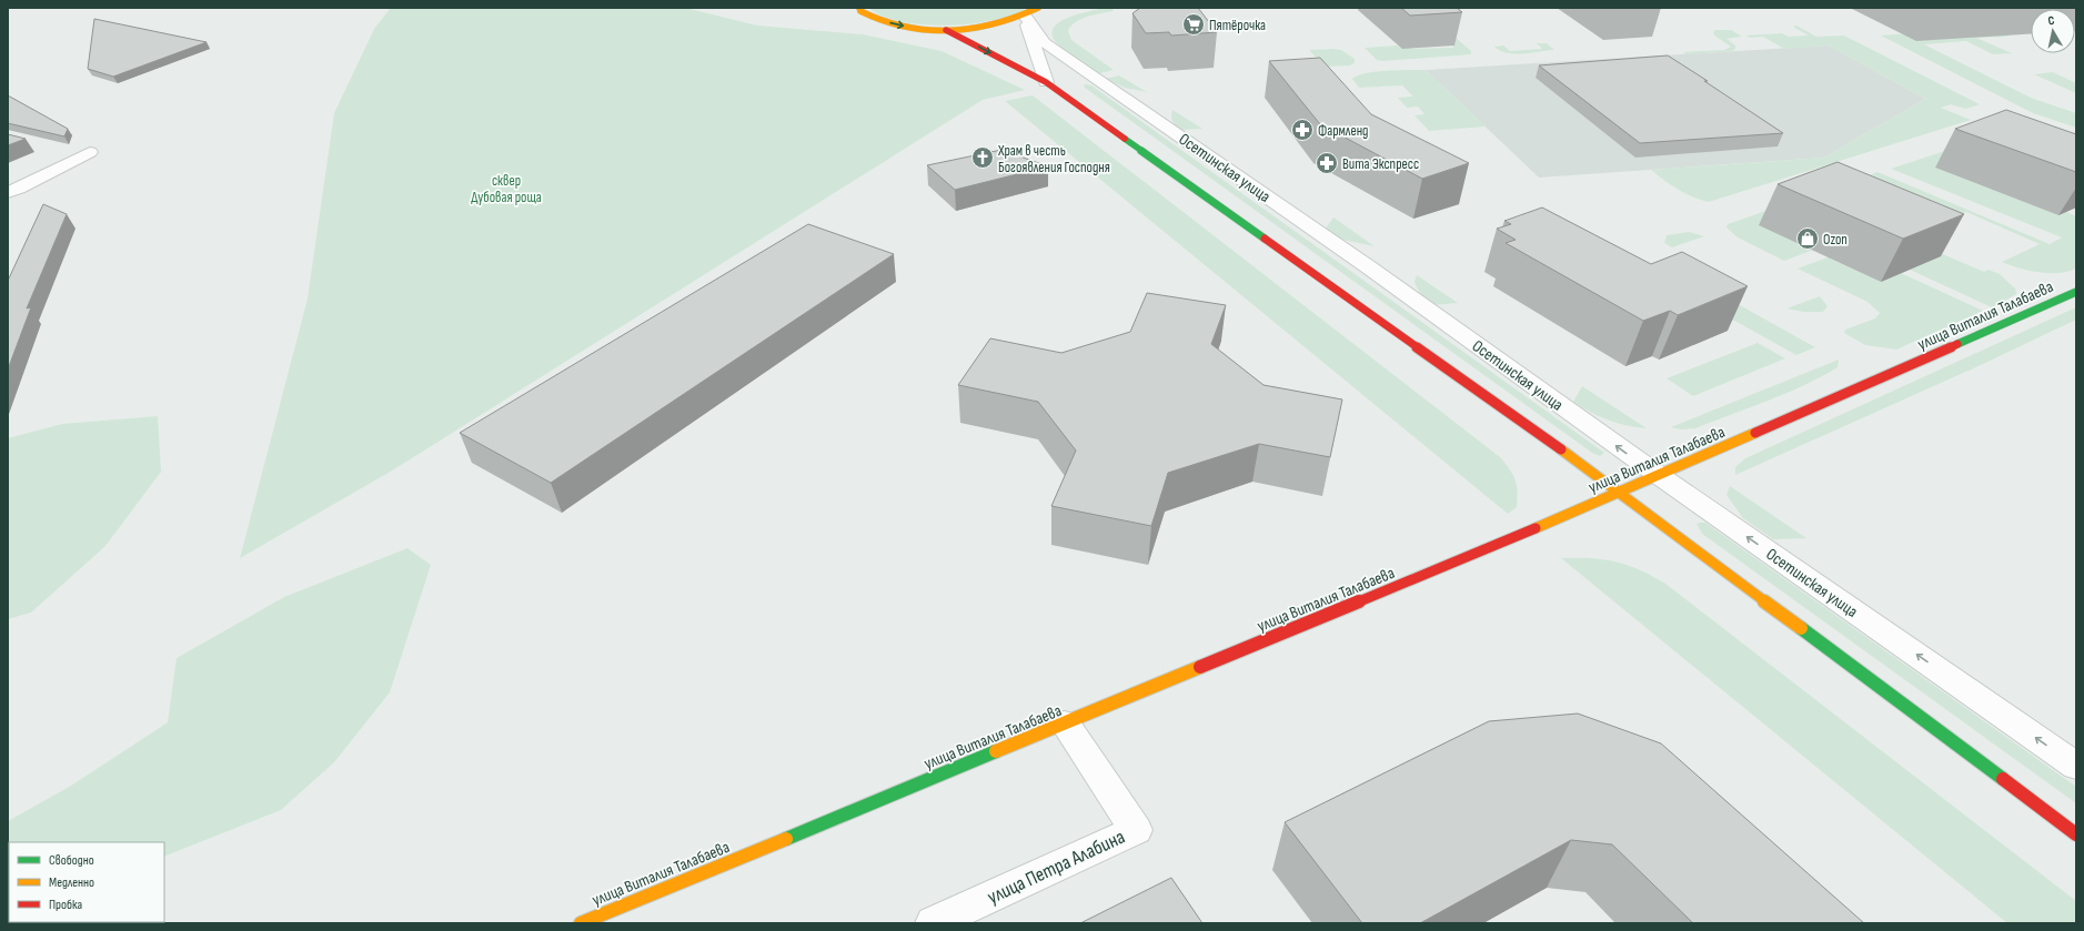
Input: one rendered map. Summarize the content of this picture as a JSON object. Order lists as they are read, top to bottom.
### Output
{
  "streets": {
    "street": ["Осетинская улица", "улица Виталия Талабаева", "улица Петра Алабина"]
  },
  "crossings": [
    ["Осетинская улица", "улица Виталия Талабаева"],
    ["улица Виталия Талабаева", "улица Петра Алабина"]
  ],
  "parks": ["сквер Дубовая роща"],
  "places": {
    "supermarket": ["Пятёрочка"],
    "pharmacy": ["Фармленд", "Вита Экспресс"],
    "church": ["Храм в честь Богоявления Господня"],
    "shop": ["Ozon"]
  },
  "legend": ["Свободно", "Медленно", "Пробка"],
  "north": "top"
}
